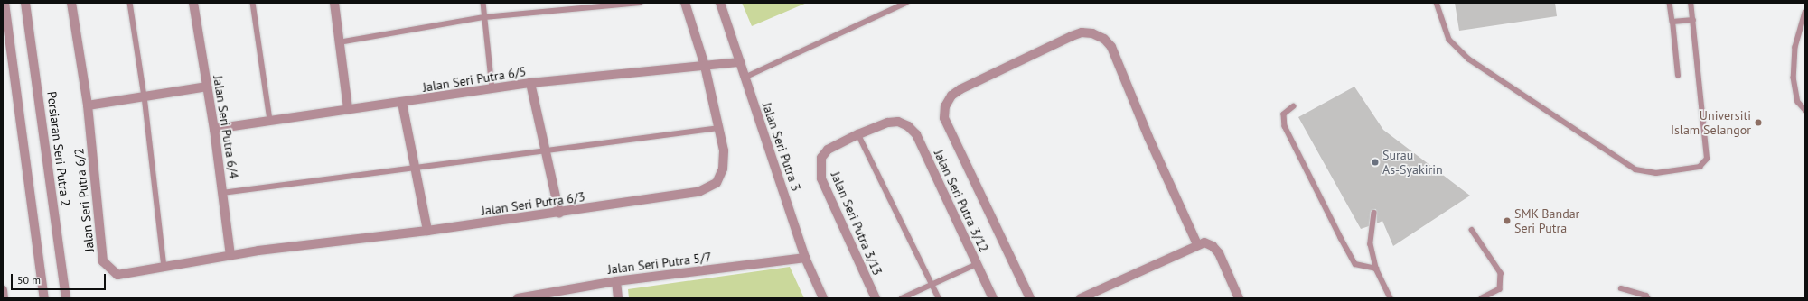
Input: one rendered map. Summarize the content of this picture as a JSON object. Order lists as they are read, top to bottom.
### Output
{
  "streets": {
    "street": [
      "Jalan Seri Putra 6/5",
      "Jalan Seri Putra 6/4",
      "Jalan Seri Putra 3",
      "Persiaran Seri Putra 2",
      "Jalan Seri Putra 6/2",
      "Jalan Seri Putra 3/12",
      "Jalan Seri Putra 6/3",
      "Jalan Seri Putra 3/13",
      "Jalan Seri Putra 5/7"
    ]
  },
  "crossings": [
    ["Jalan Seri Putra 6/5", "Jalan Seri Putra 6/4"],
    ["Jalan Seri Putra 6/5", "Jalan Seri Putra 3"],
    ["Jalan Seri Putra 6/5", "Jalan Seri Putra 6/3"],
    ["Jalan Seri Putra 6/4", "Jalan Seri Putra 6/2"],
    ["Jalan Seri Putra 6/4", "Jalan Seri Putra 6/3"],
    ["Jalan Seri Putra 3", "Jalan Seri Putra 5/7"],
    ["Jalan Seri Putra 6/2", "Jalan Seri Putra 6/3"],
    ["Jalan Seri Putra 3/12", "Jalan Seri Putra 3/13"]
  ],
  "places": ["Universiti Islam Selangor", "Surau As-Syakirin", "SMK Bandar Seri Putra"],
  "scale_bar": "50 m"
}
